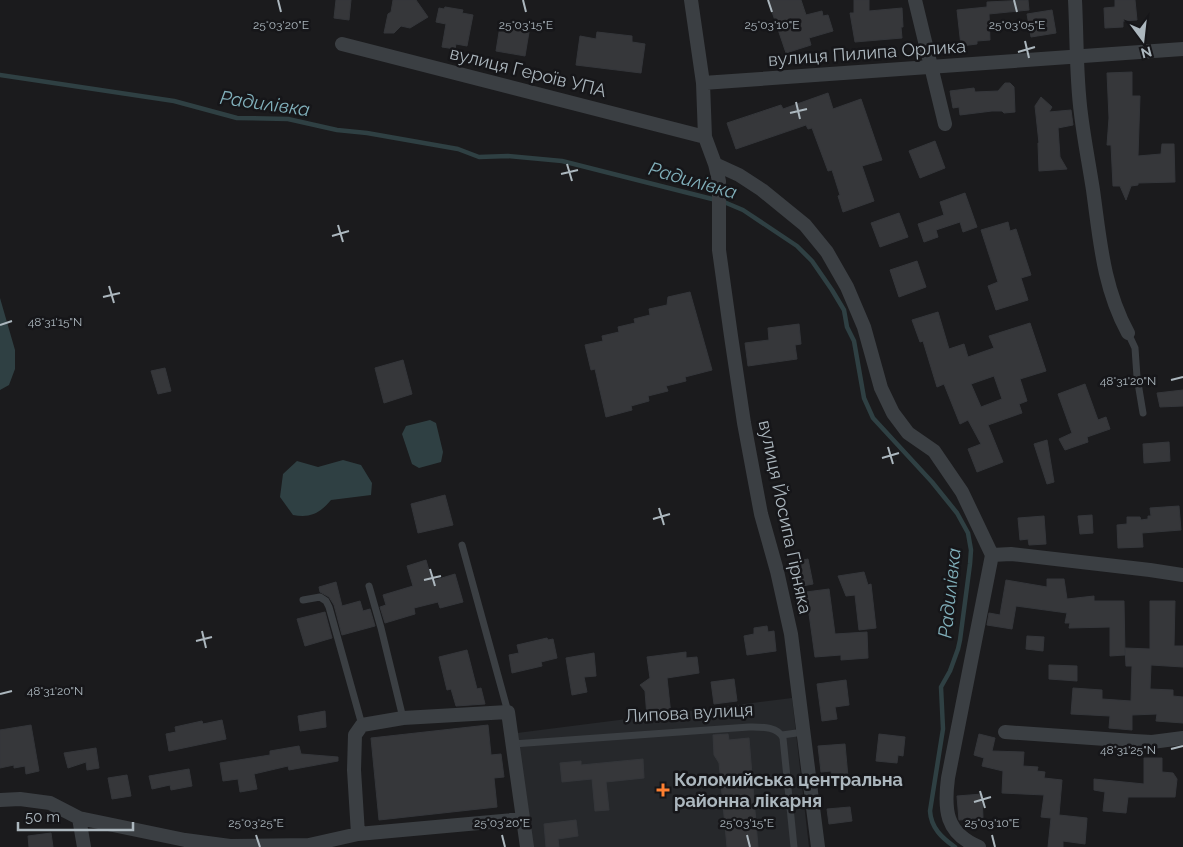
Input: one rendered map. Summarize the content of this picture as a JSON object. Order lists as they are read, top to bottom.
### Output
{
  "streets": {
    "street": ["вулиця Пилипа Орлика", "вулиця Героїв УПА", "вулиця Йосипа Гірняка"],
    "lane": ["Липова вулиця"]
  },
  "crossings": [
    ["вулиця Пилипа Орлика", "вулиця Йосипа Гірняка"],
    ["вулиця Героїв УПА", "вулиця Йосипа Гірняка"]
  ],
  "water": ["Радилівка"],
  "places": {
    "health": ["Коломийська центральна районна лікарня"]
  },
  "scale_bar": "50 m",
  "north": "bottom",
  "coordinates": [
    "25°03'20\"E",
    "25°03'15\"E",
    "25°03'10\"E",
    "25°03'05\"E",
    "48°31'15\"N",
    "48°31'20\"N",
    "48°31'25\"N",
    "25°03'25\"E"
  ]
}
